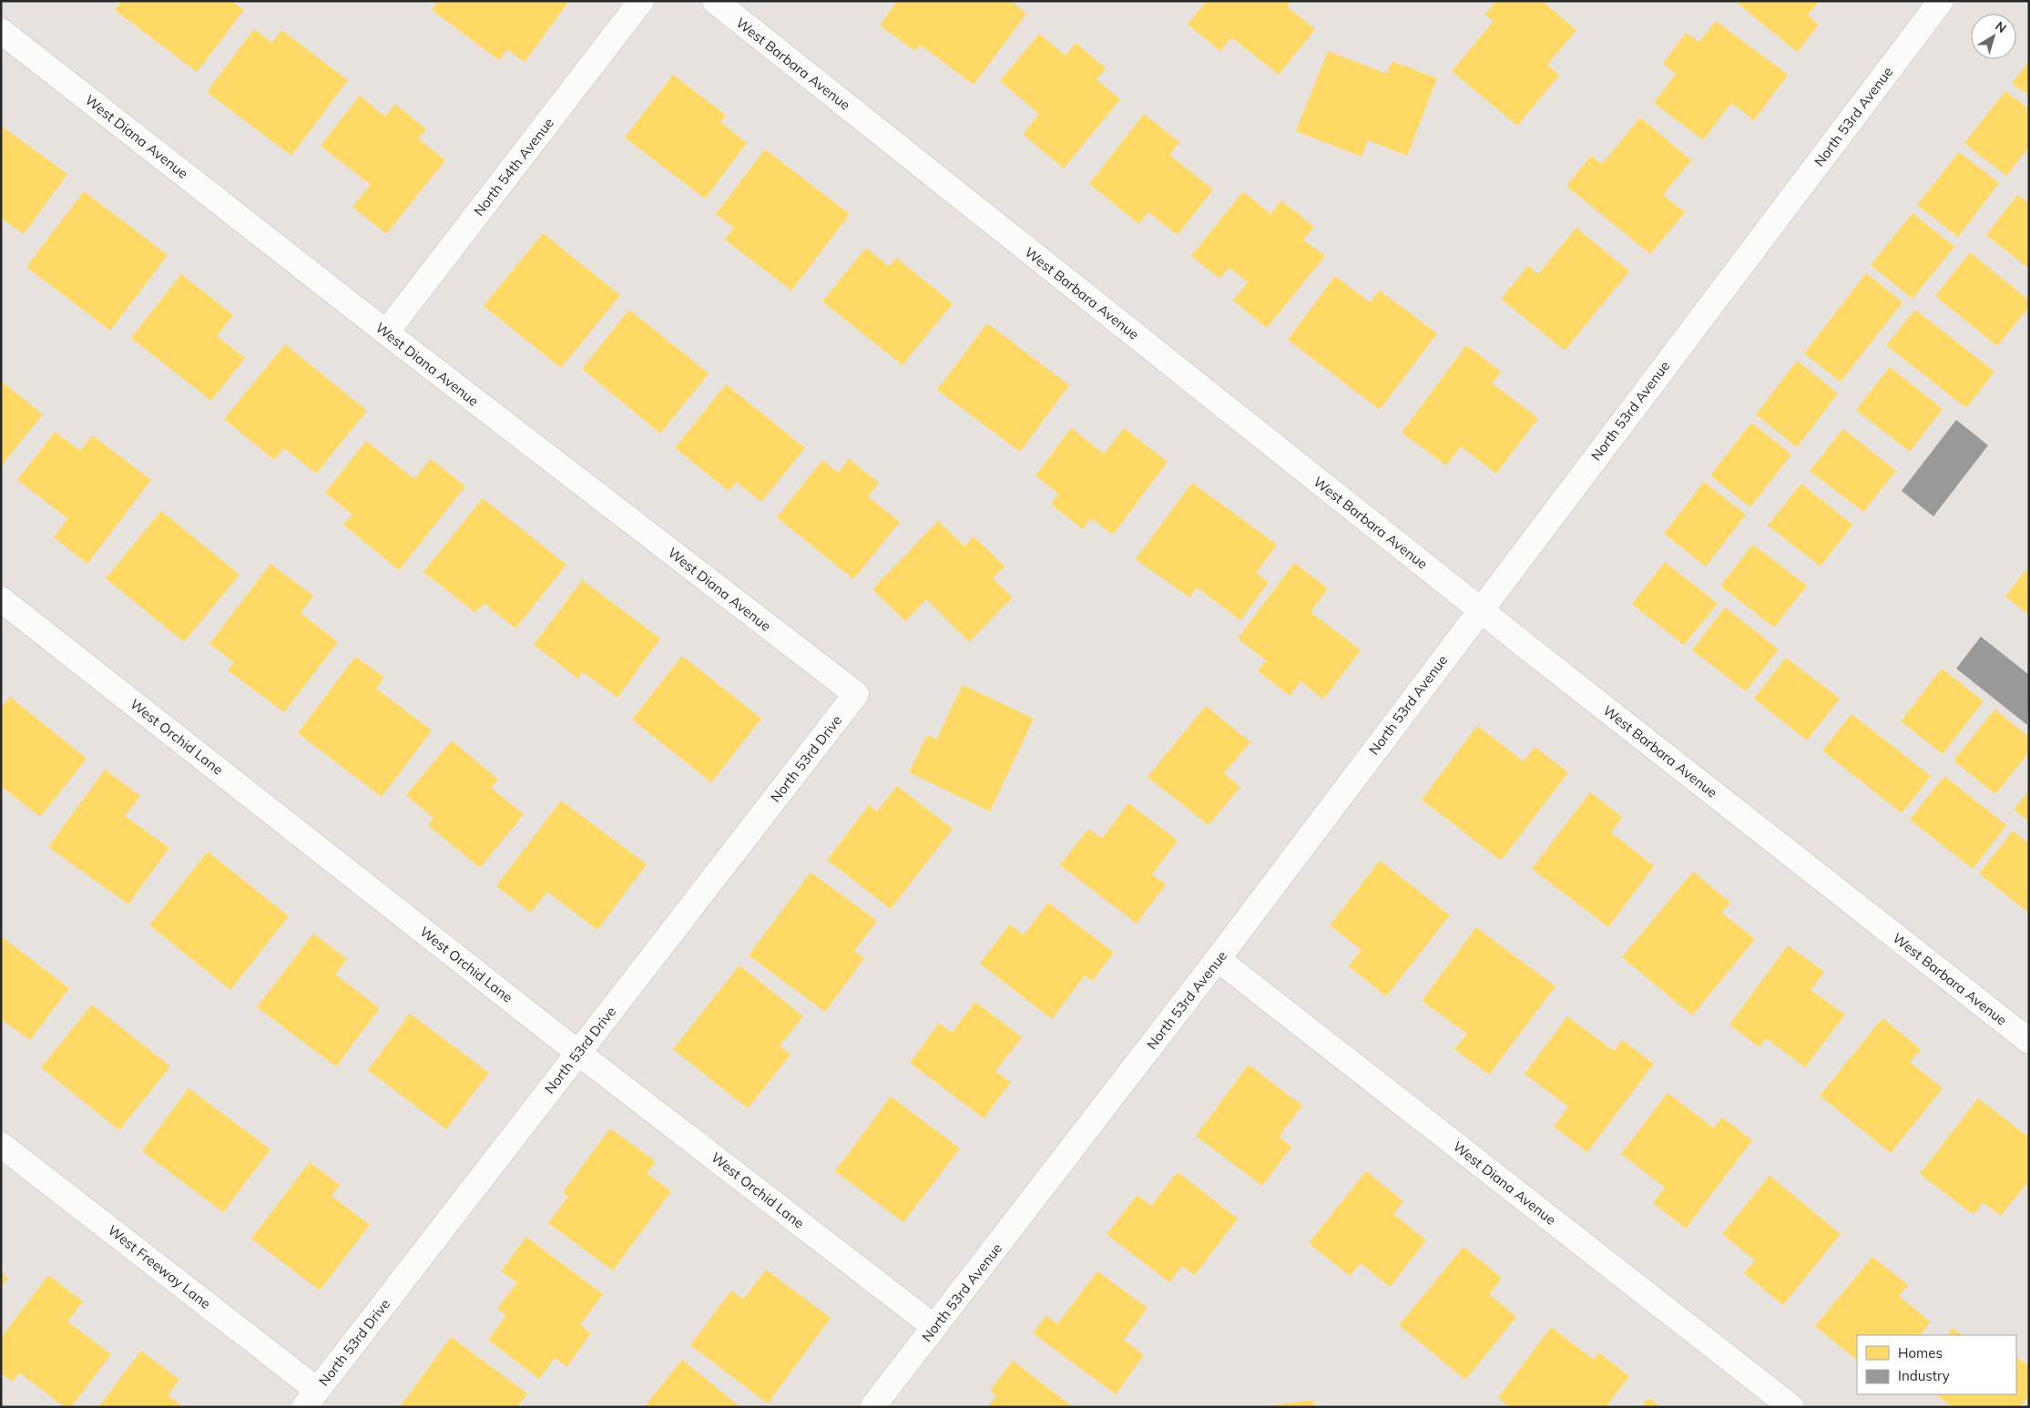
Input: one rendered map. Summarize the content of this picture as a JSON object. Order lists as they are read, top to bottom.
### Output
{
  "streets": {
    "street": [
      "West Barbara Avenue",
      "North 53rd Avenue",
      "West Diana Avenue",
      "North 54th Avenue",
      "West Orchid Lane",
      "North 53rd Drive",
      "West Freeway Lane"
    ]
  },
  "crossings": [
    ["West Barbara Avenue", "North 53rd Avenue"],
    ["North 53rd Avenue", "West Diana Avenue"],
    ["North 53rd Avenue", "West Orchid Lane"],
    ["West Diana Avenue", "North 54th Avenue"],
    ["West Diana Avenue", "North 53rd Drive"],
    ["West Orchid Lane", "North 53rd Drive"],
    ["North 53rd Drive", "West Freeway Lane"]
  ],
  "legend": ["Homes", "Industry"],
  "north": "top right"
}
